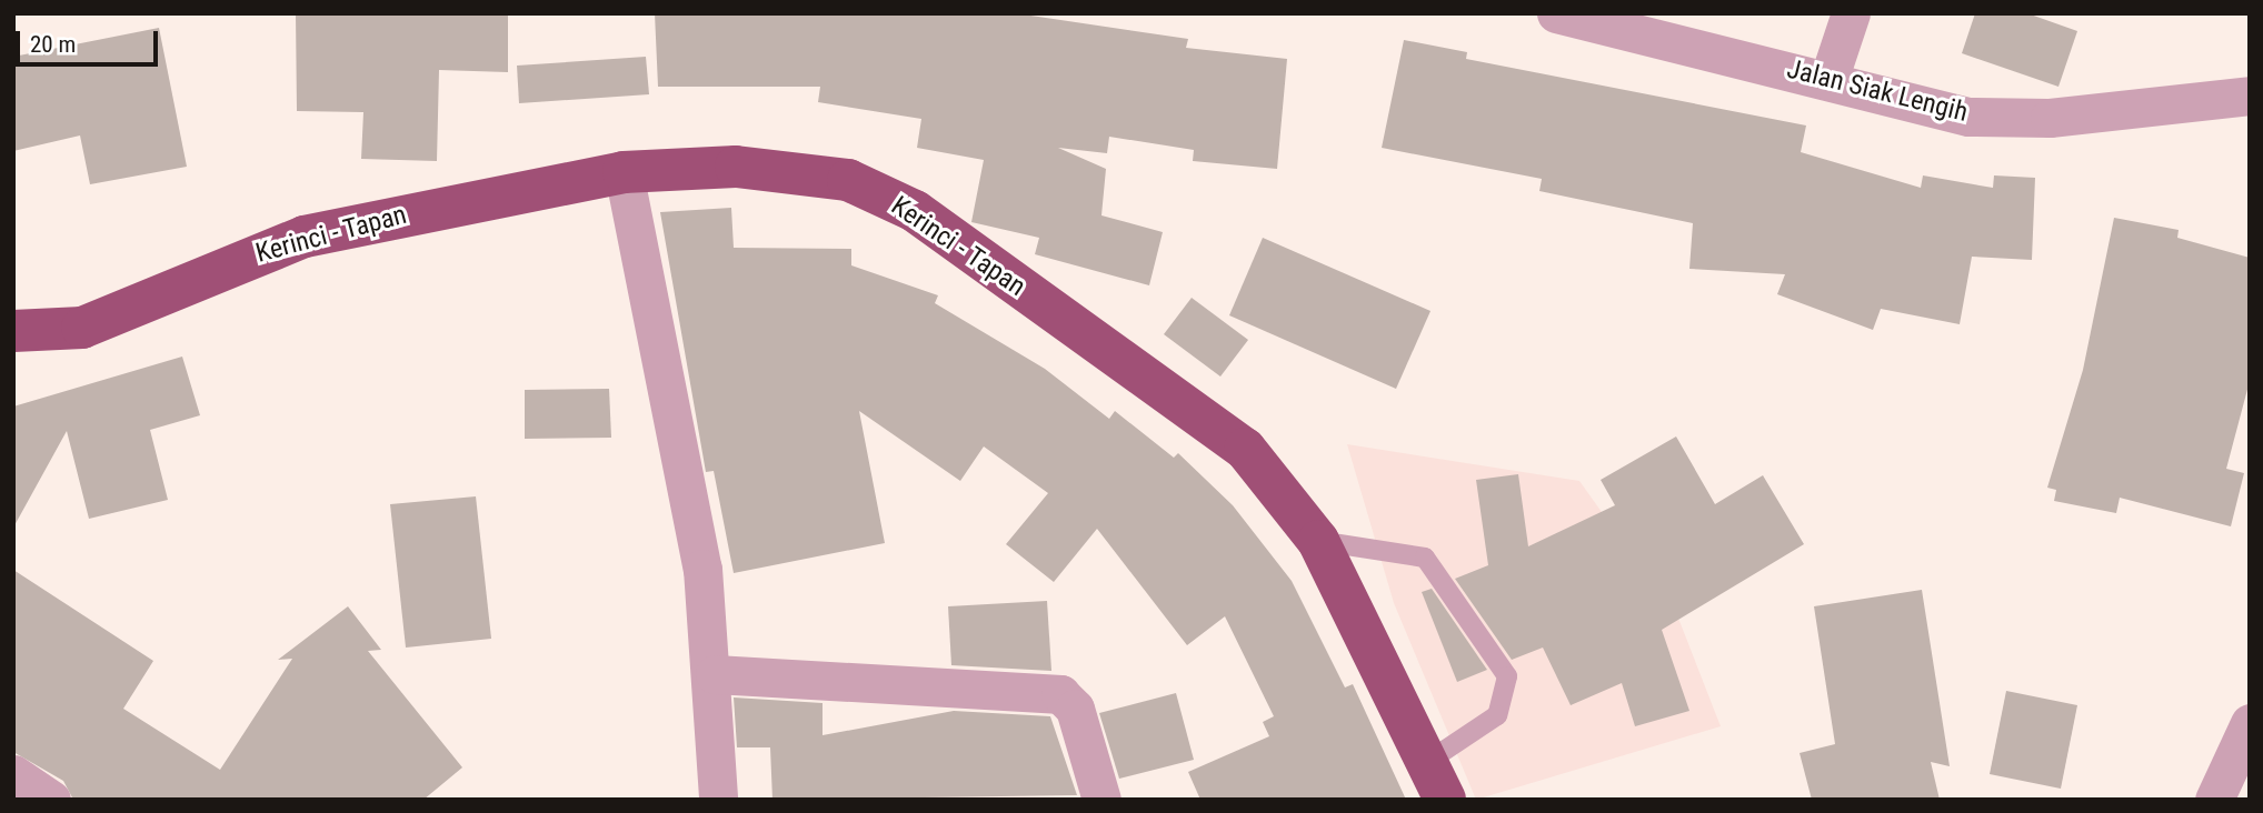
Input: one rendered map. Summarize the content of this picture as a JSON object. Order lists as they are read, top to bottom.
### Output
{
  "streets": {
    "highway": ["Kerinci - Tapan"],
    "street": ["Jalan Siak Lengih"]
  },
  "scale_bar": "20 m"
}
